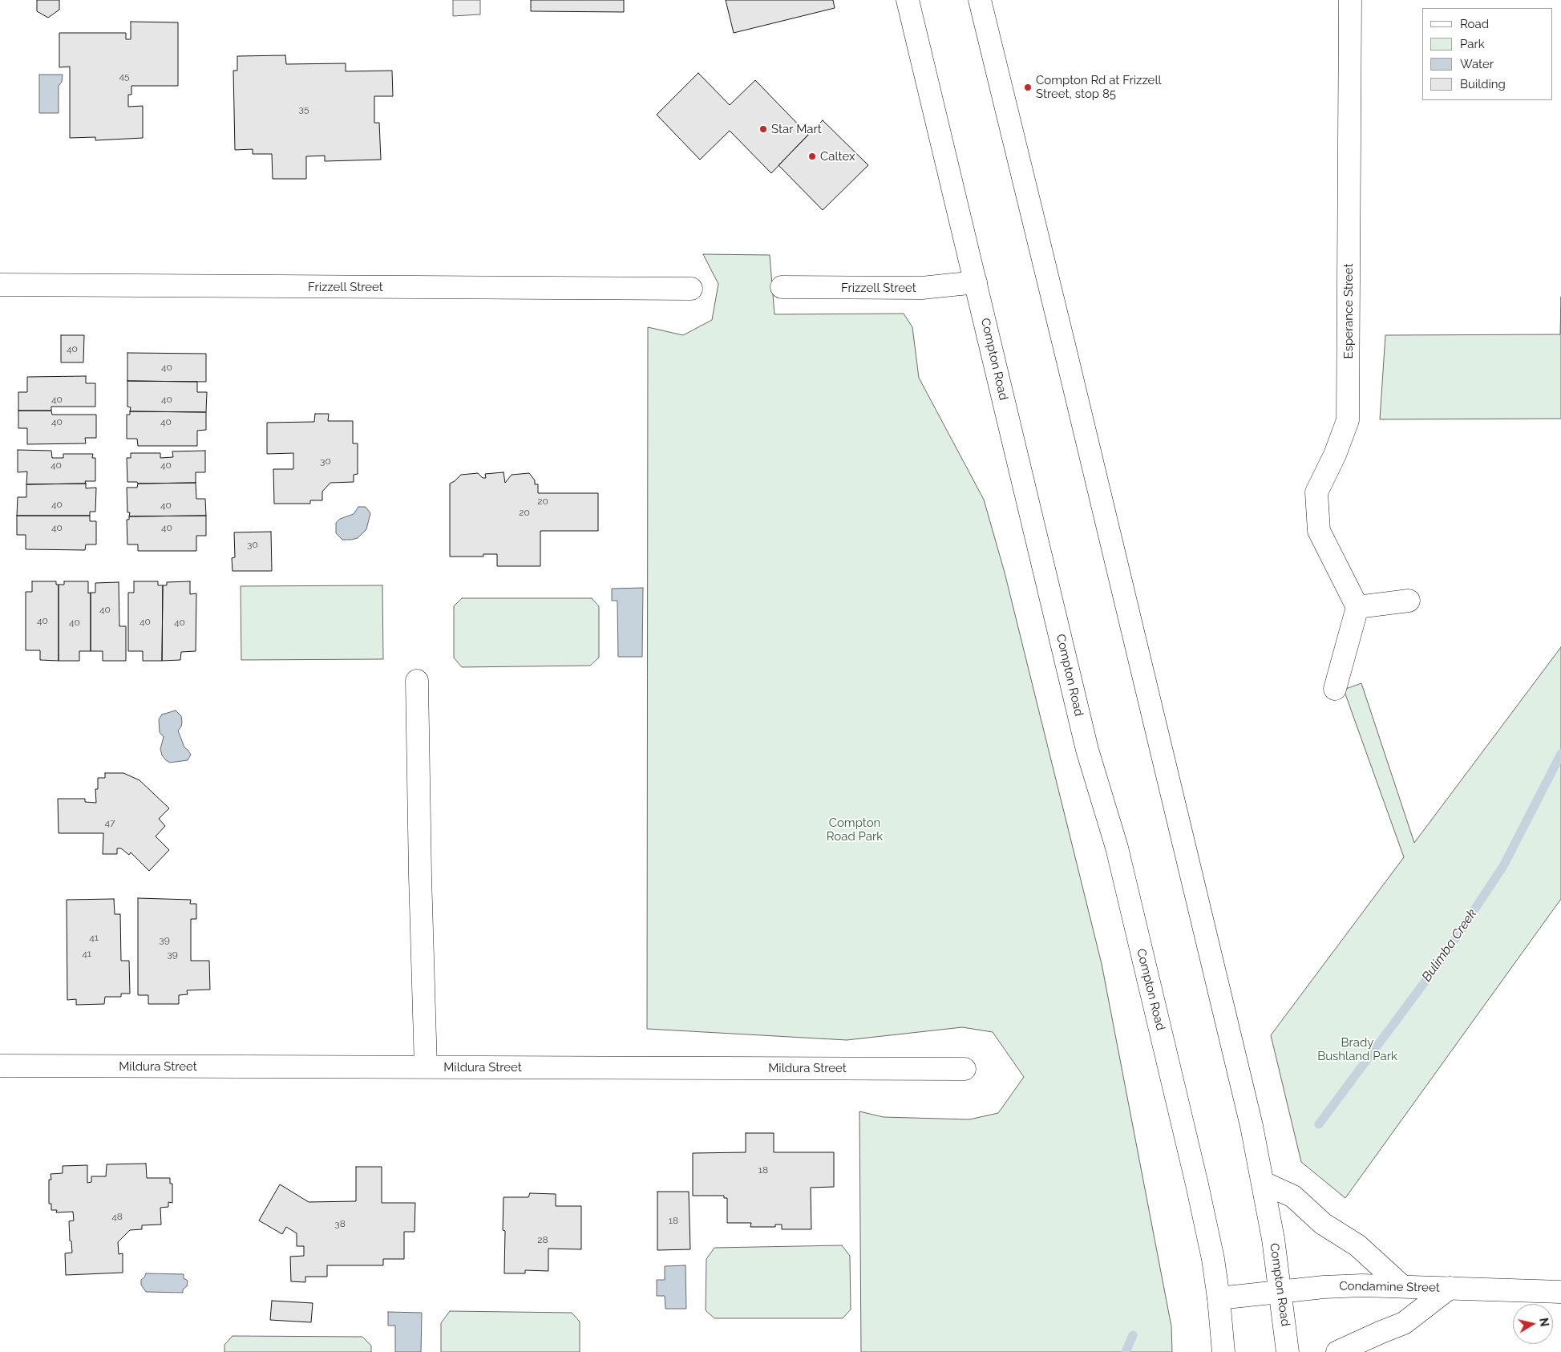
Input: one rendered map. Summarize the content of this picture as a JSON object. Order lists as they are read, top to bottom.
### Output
{
  "streets": {
    "street": [
      "Frizzell Street",
      "Esperance Street",
      "Compton Road",
      "Mildura Street",
      "Condamine Street"
    ]
  },
  "crossings": [
    ["Frizzell Street", "Compton Road"],
    ["Compton Road", "Condamine Street"]
  ],
  "water": ["Bulimba Creek"],
  "parks": ["Compton Road Park", "Brady Bushland Park"],
  "places": ["Compton Rd at Frizzell Street, stop 85", "Star Mart", "Caltex"],
  "house_numbers": [
    "45",
    "35",
    "40",
    "40",
    "40",
    "40",
    "40",
    "40",
    "30",
    "40",
    "40",
    "20",
    "40",
    "40",
    "20",
    "40",
    "40",
    "30",
    "40",
    "40",
    "40",
    "40",
    "40",
    "47",
    "41",
    "39",
    "41",
    "39",
    "18",
    "48",
    "18",
    "38",
    "28"
  ],
  "legend": [
    "Road",
    "Park",
    "Water",
    "Building"
  ],
  "north": "right"
}
